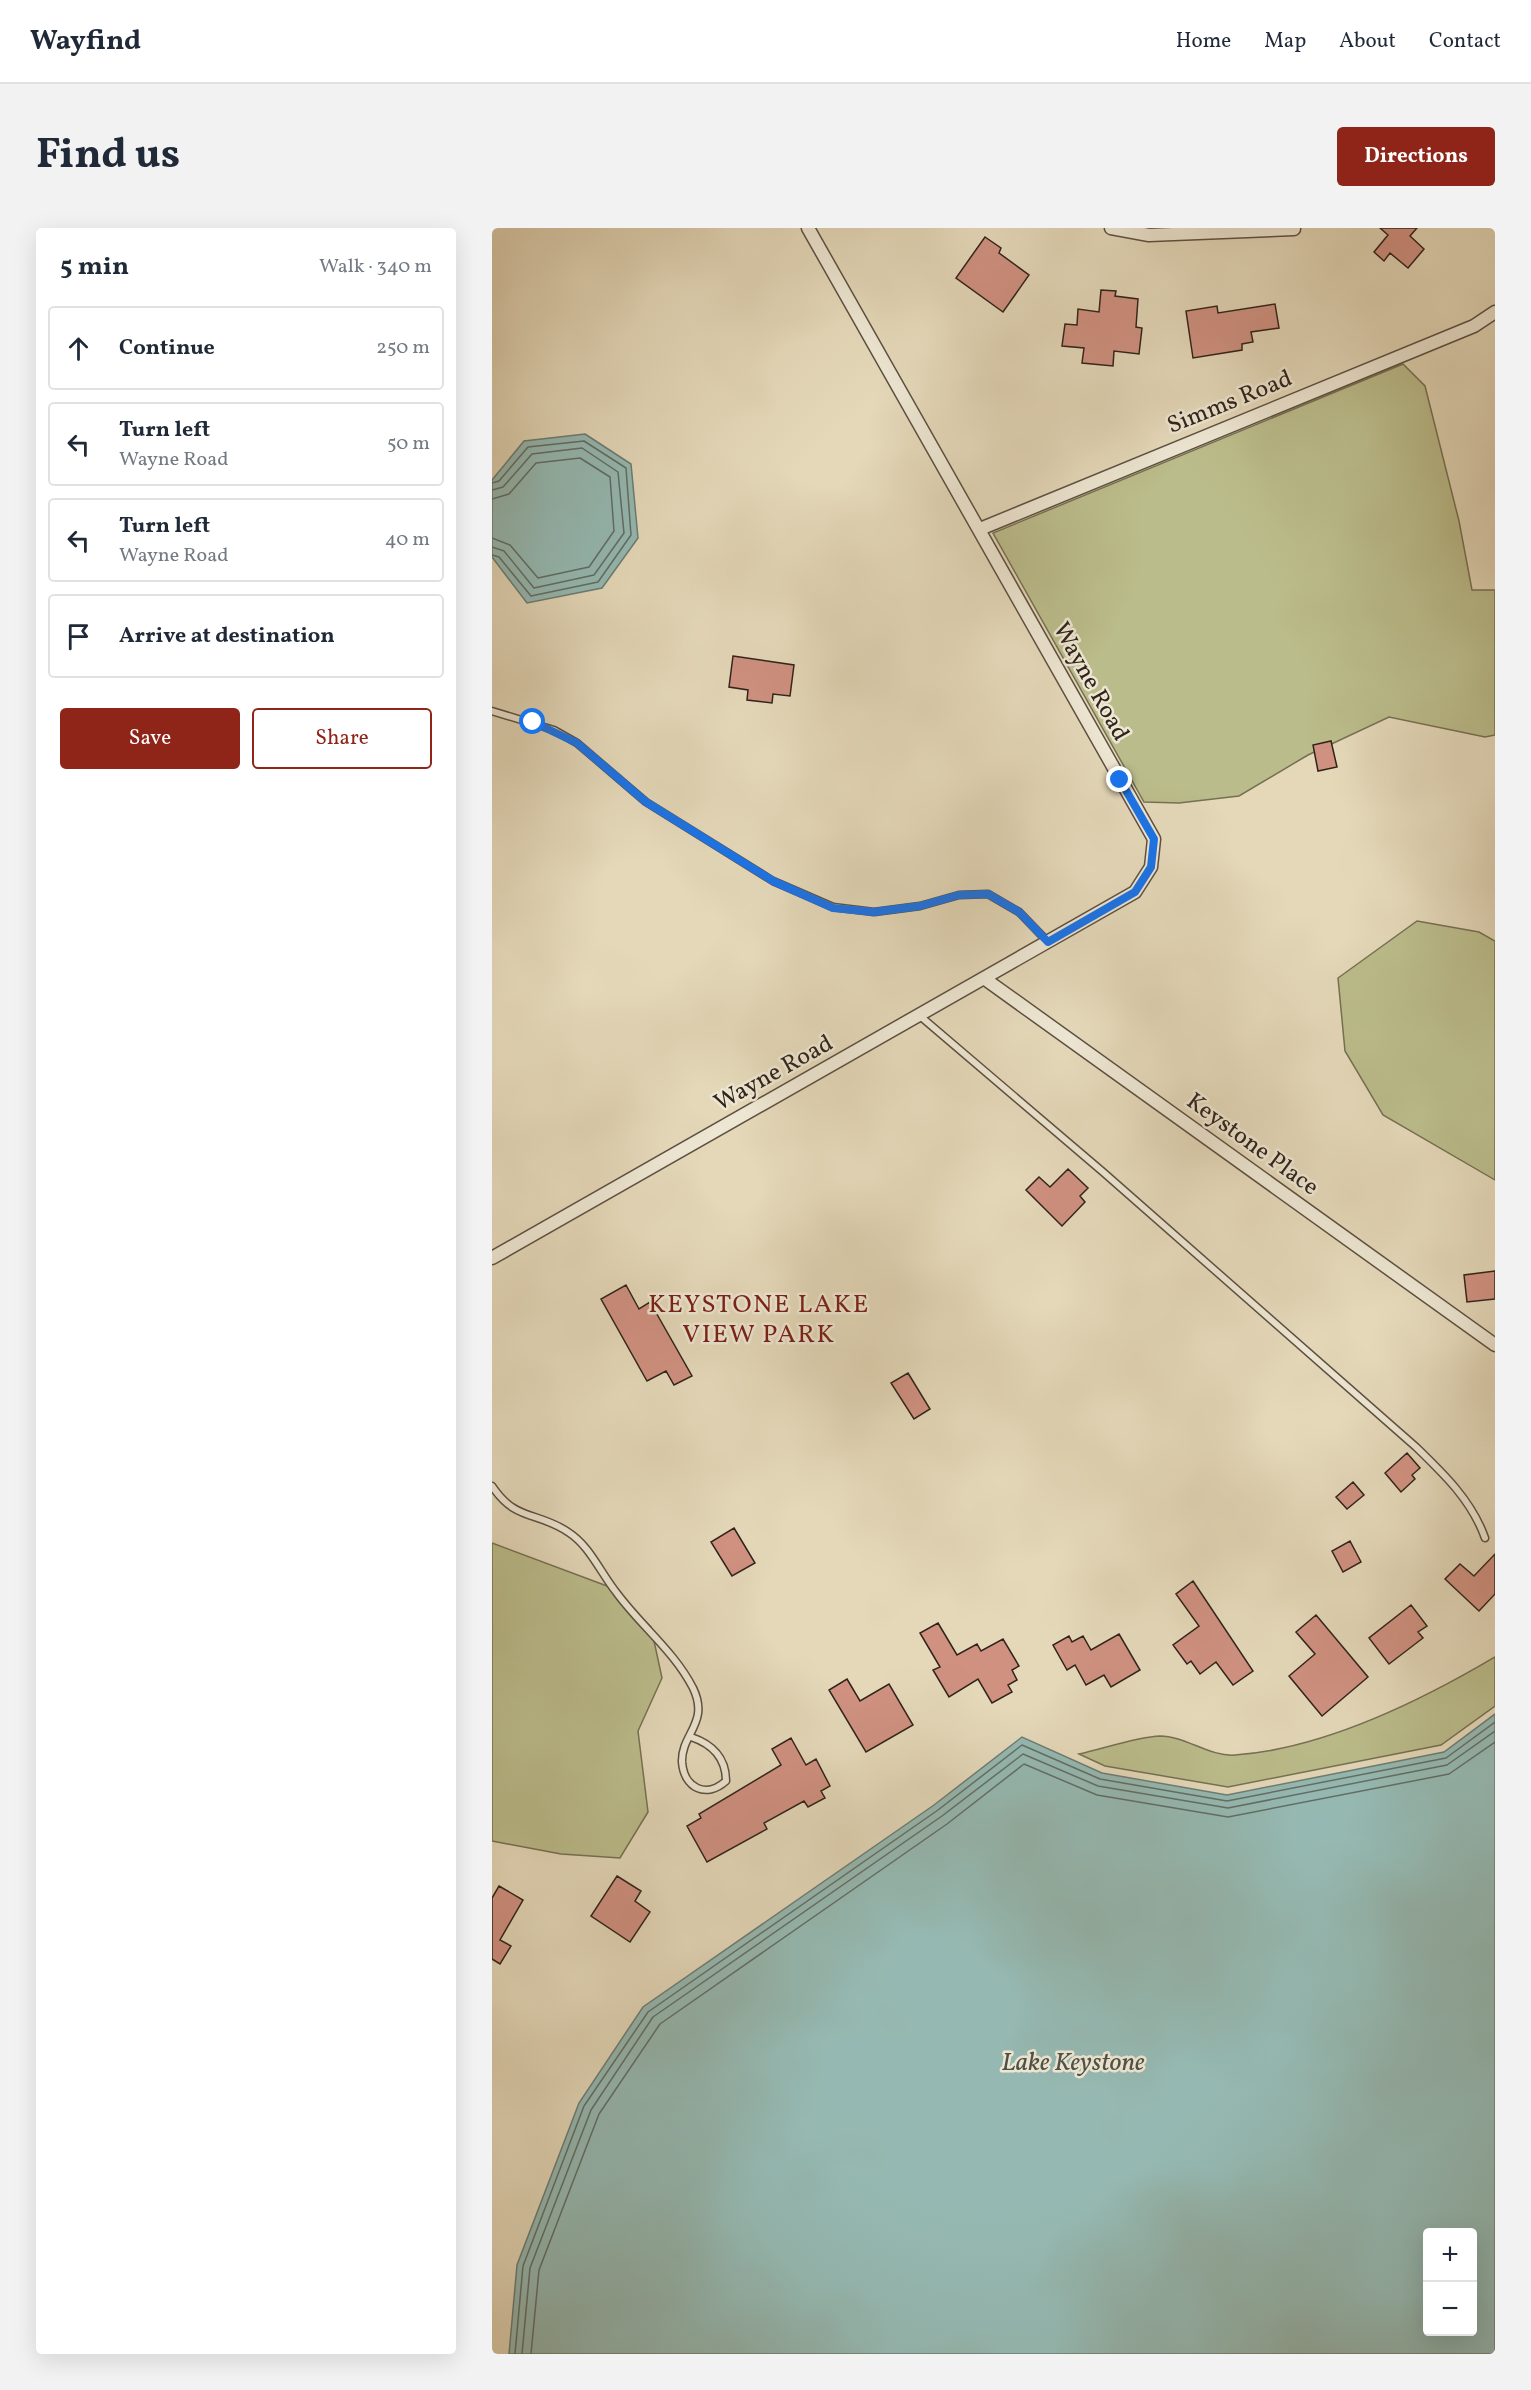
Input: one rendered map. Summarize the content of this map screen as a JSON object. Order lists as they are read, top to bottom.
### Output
{
  "streets": {
    "street": ["Simms Road", "Wayne Road", "Keystone Place"]
  },
  "crossings": [
    ["Simms Road", "Wayne Road"],
    ["Wayne Road", "Keystone Place"]
  ],
  "districts": ["KEYSTONE LAKE VIEW PARK"],
  "water": ["Lake Keystone"],
  "page": {
    "header": "Wayfind",
    "nav": [
      "Home",
      "Map",
      "About",
      "Contact"
    ],
    "title": "Find us",
    "buttons": [
      "Directions",
      ["Save", "Share"]
    ],
    "heading": ["5 min", "Walk · 340 m"],
    "list": [
      ["Continue", "250 m"],
      ["Turn left", "Wayne Road", "50 m"],
      ["Turn left", "Wayne Road", "40 m"],
      "Arrive at destination"
    ],
    "map_buttons": ["+", "−"]
  }
}
